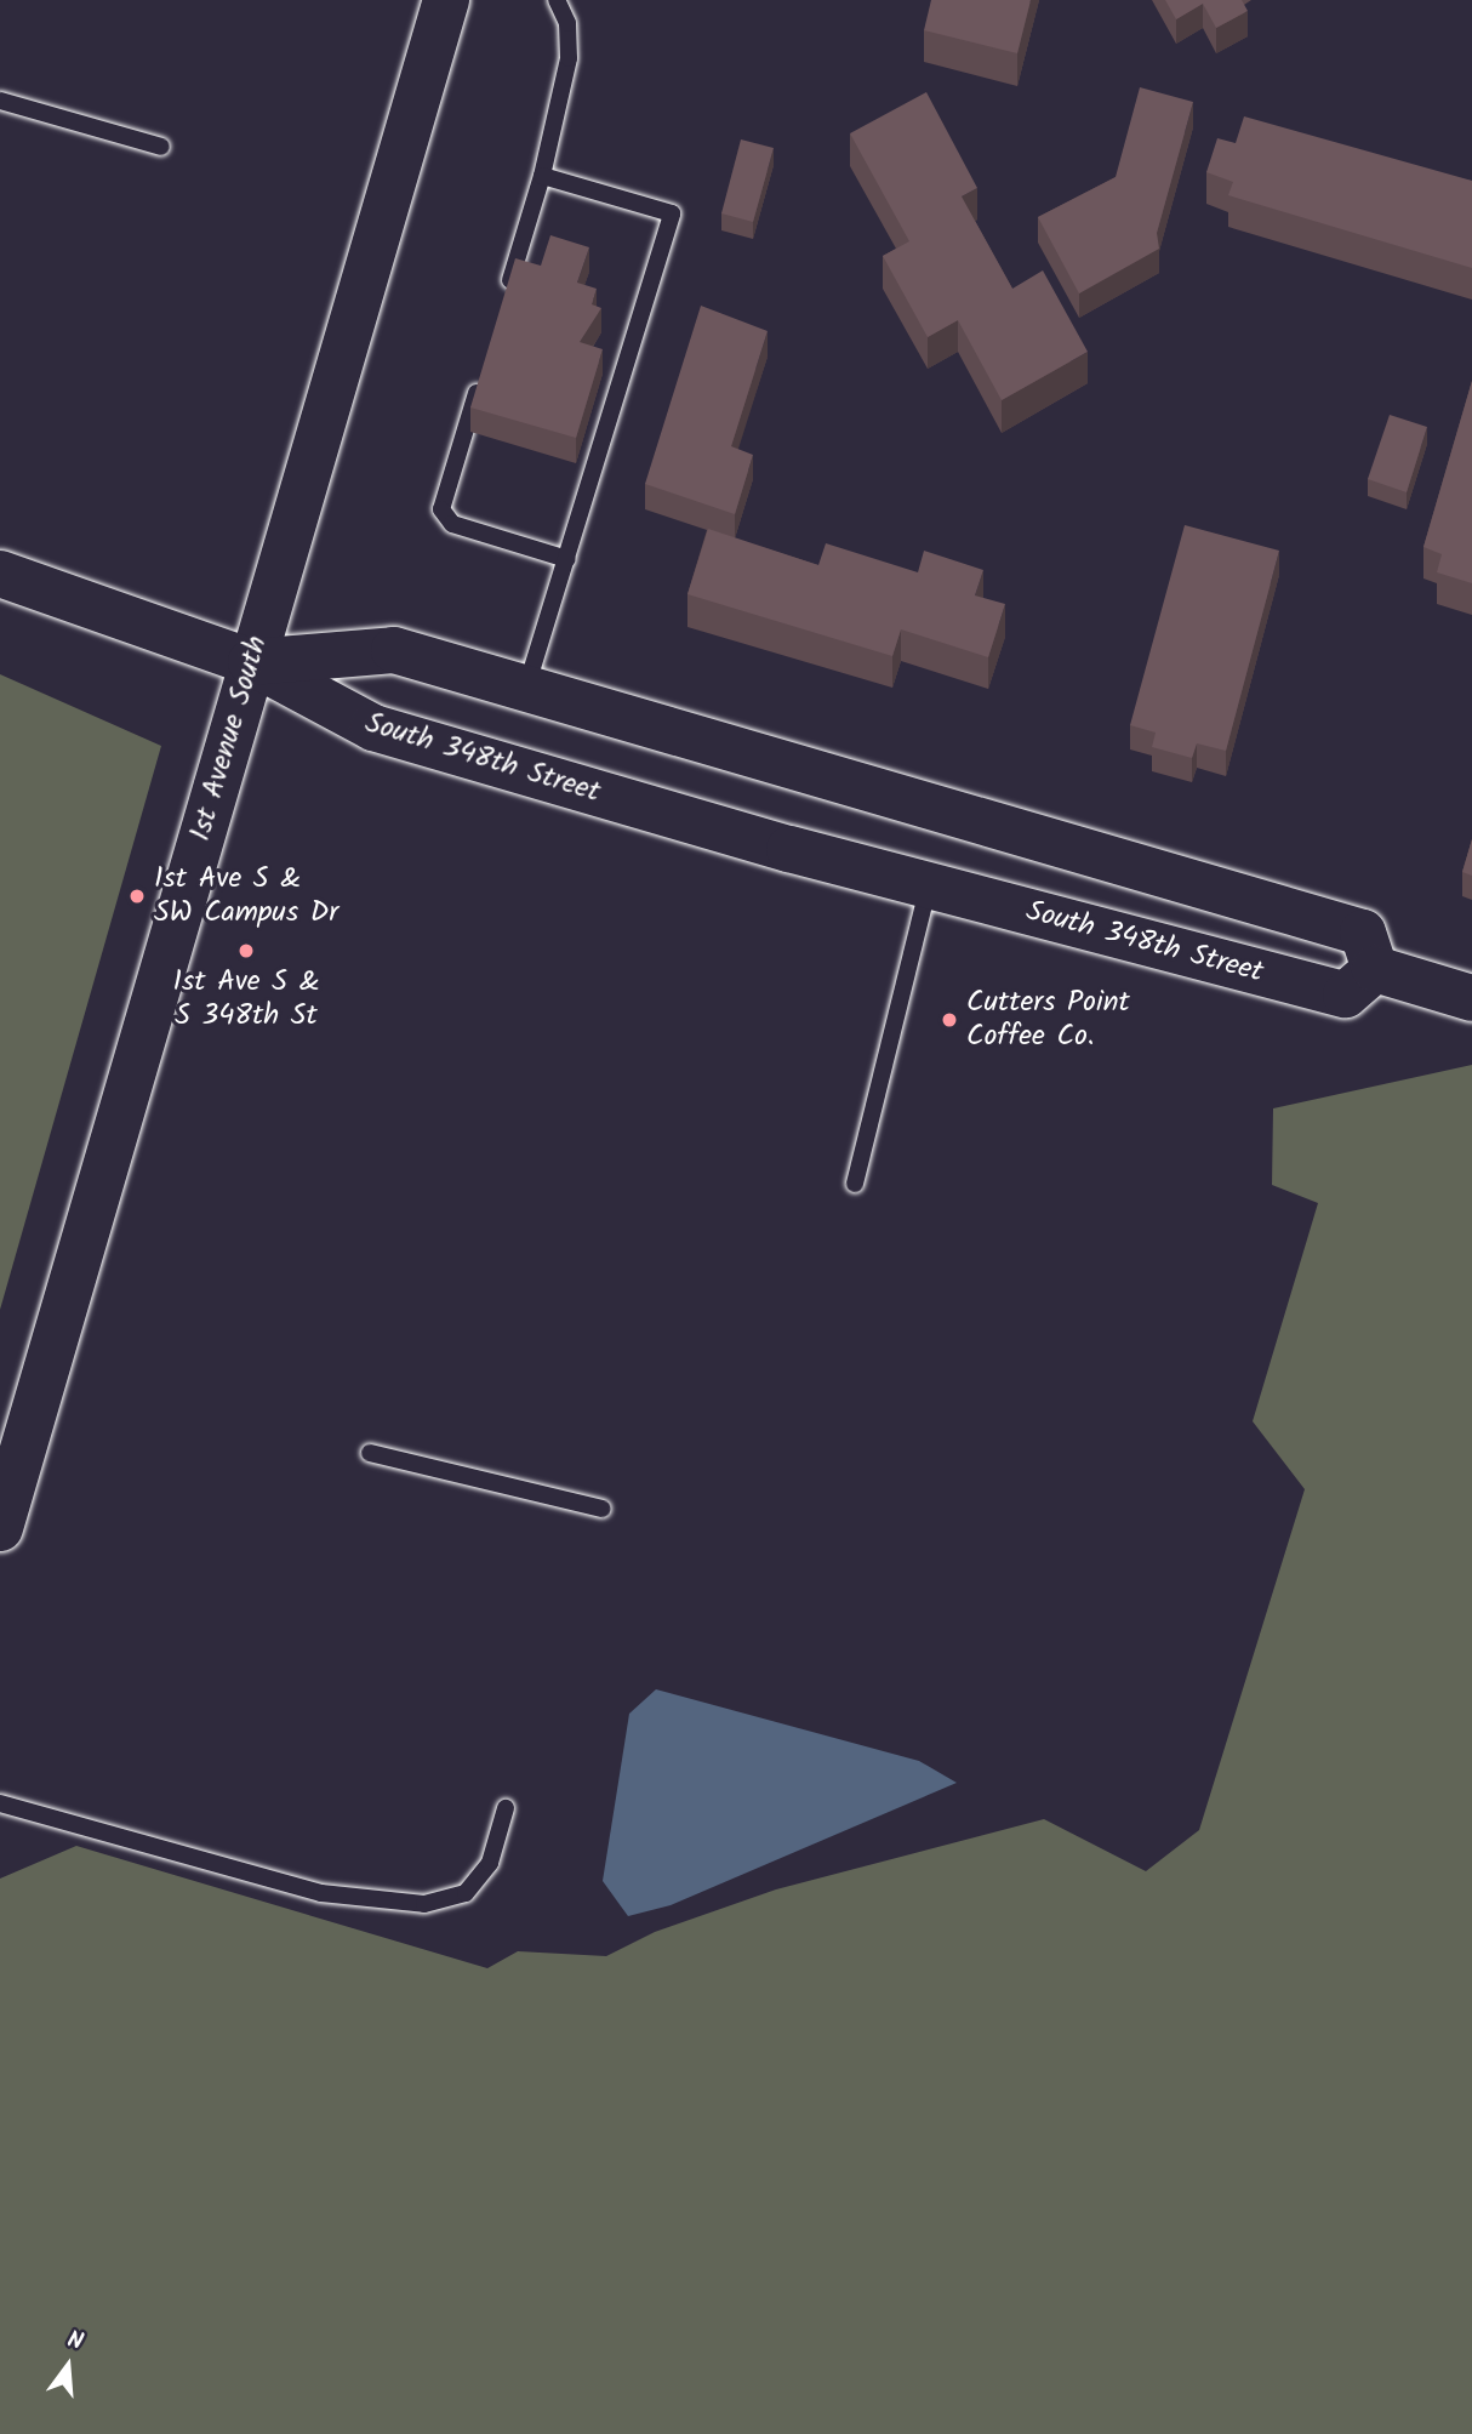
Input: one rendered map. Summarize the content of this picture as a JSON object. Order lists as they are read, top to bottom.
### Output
{
  "streets": {
    "main road": ["1st Avenue South", "South 348th Street"]
  },
  "crossings": [
    ["1st Avenue South", "South 348th Street"]
  ],
  "places": ["1st Ave S & SW Campus Dr", "1st Ave S & S 348th St", "Cutters Point Coffee Co."],
  "north": "top"
}
